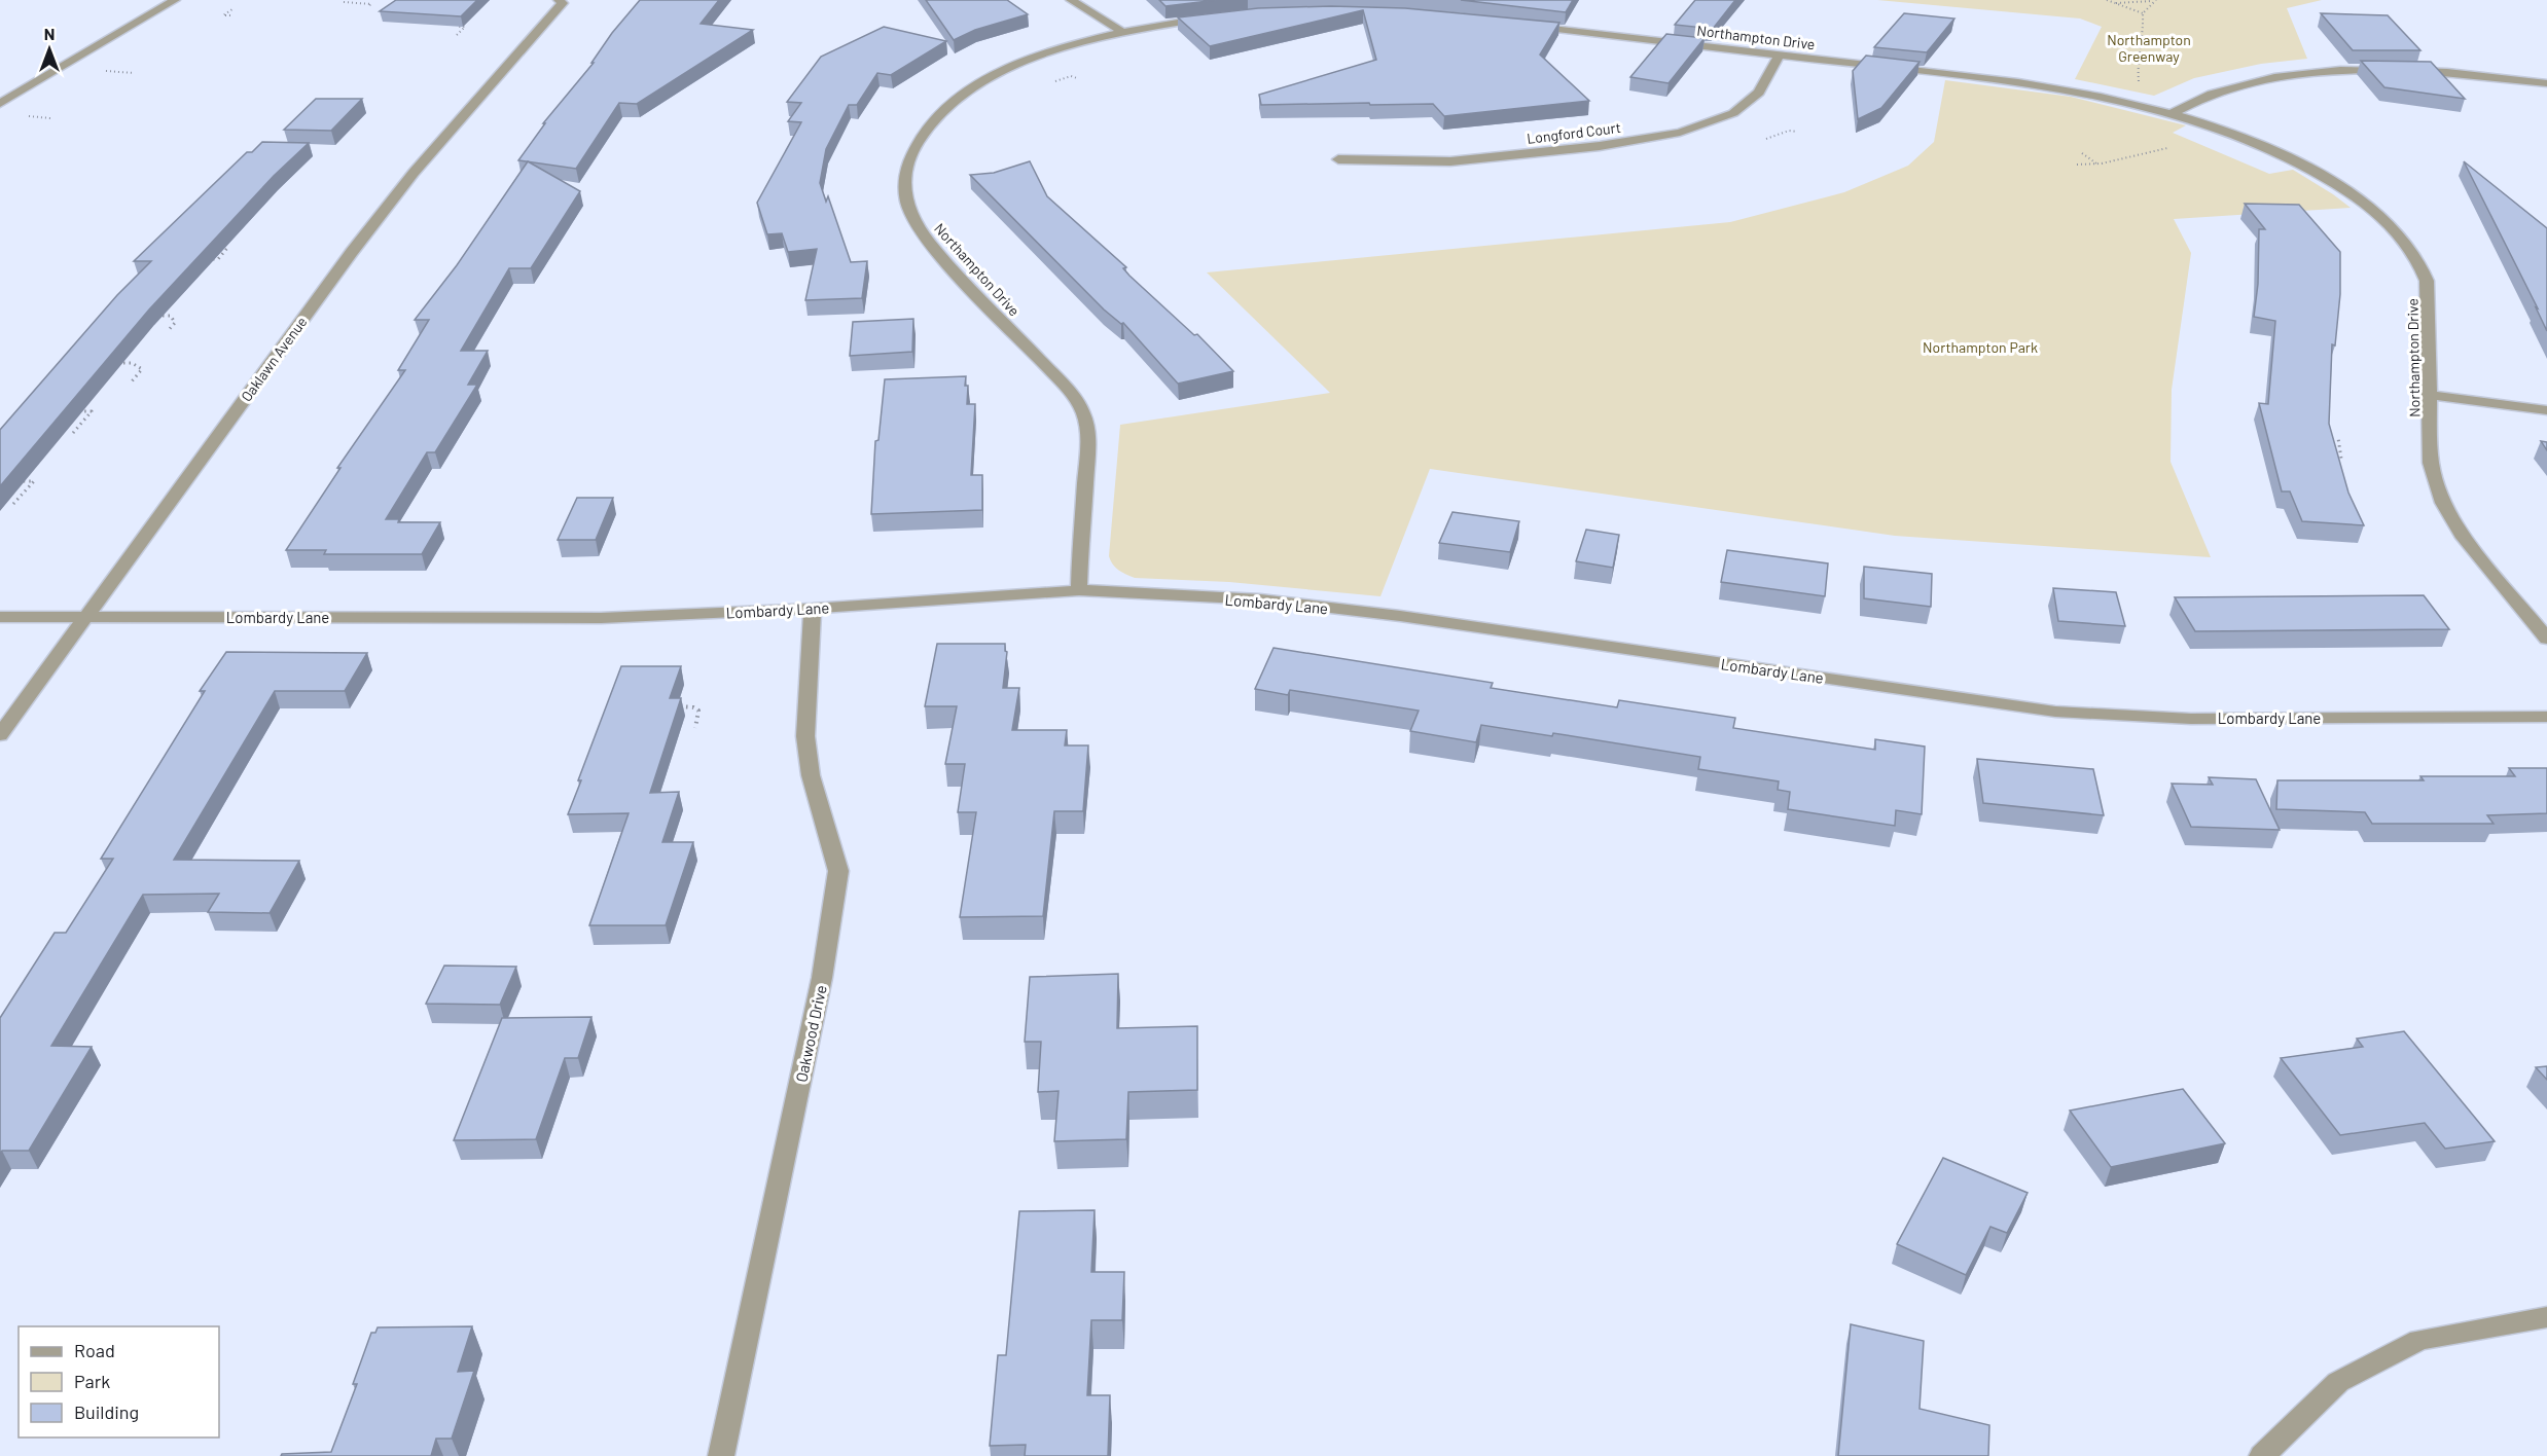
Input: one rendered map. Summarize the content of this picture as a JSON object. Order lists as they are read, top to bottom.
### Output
{
  "streets": {
    "street": [
      "Northampton Drive",
      "Longford Court",
      "Oaklawn Avenue",
      "Lombardy Lane",
      "Oakwood Drive"
    ]
  },
  "crossings": [
    ["Northampton Drive", "Longford Court"],
    ["Northampton Drive", "Lombardy Lane"],
    ["Oaklawn Avenue", "Lombardy Lane"],
    ["Lombardy Lane", "Oakwood Drive"]
  ],
  "parks": ["Northampton Greenway", "Northampton Park"],
  "legend": ["Road", "Park", "Building"],
  "north": "top"
}
